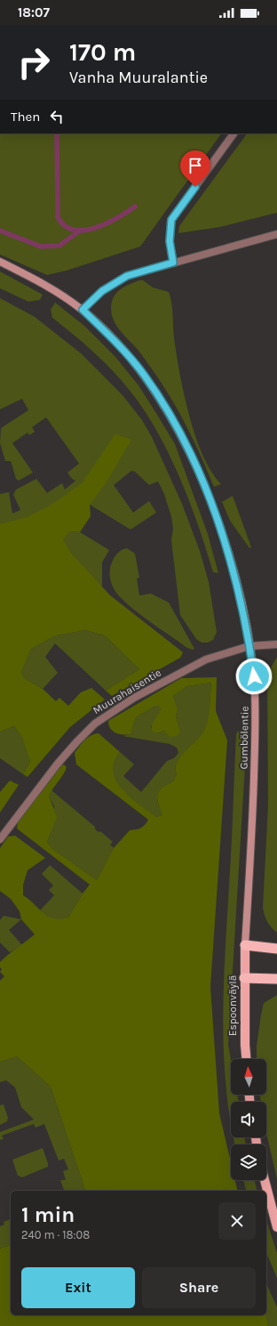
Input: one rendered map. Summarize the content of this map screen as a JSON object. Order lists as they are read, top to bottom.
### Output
{
  "streets": {
    "main road": ["Gumbölentie", "Espoonväylä"],
    "street": ["Muurahaisentie"]
  },
  "crossings": [
    ["Muurahaisentie", "Gumbölentie"],
    ["Gumbölentie", "Espoonväylä"]
  ],
  "north": "top",
  "page": {
    "status": "18:07",
    "turn": ["170 m", "Vanha Muuralantie"],
    "then": "Then",
    "heading": ["1 min", "240 m · 18:08"],
    "buttons": ["Exit", "Share"]
  }
}
